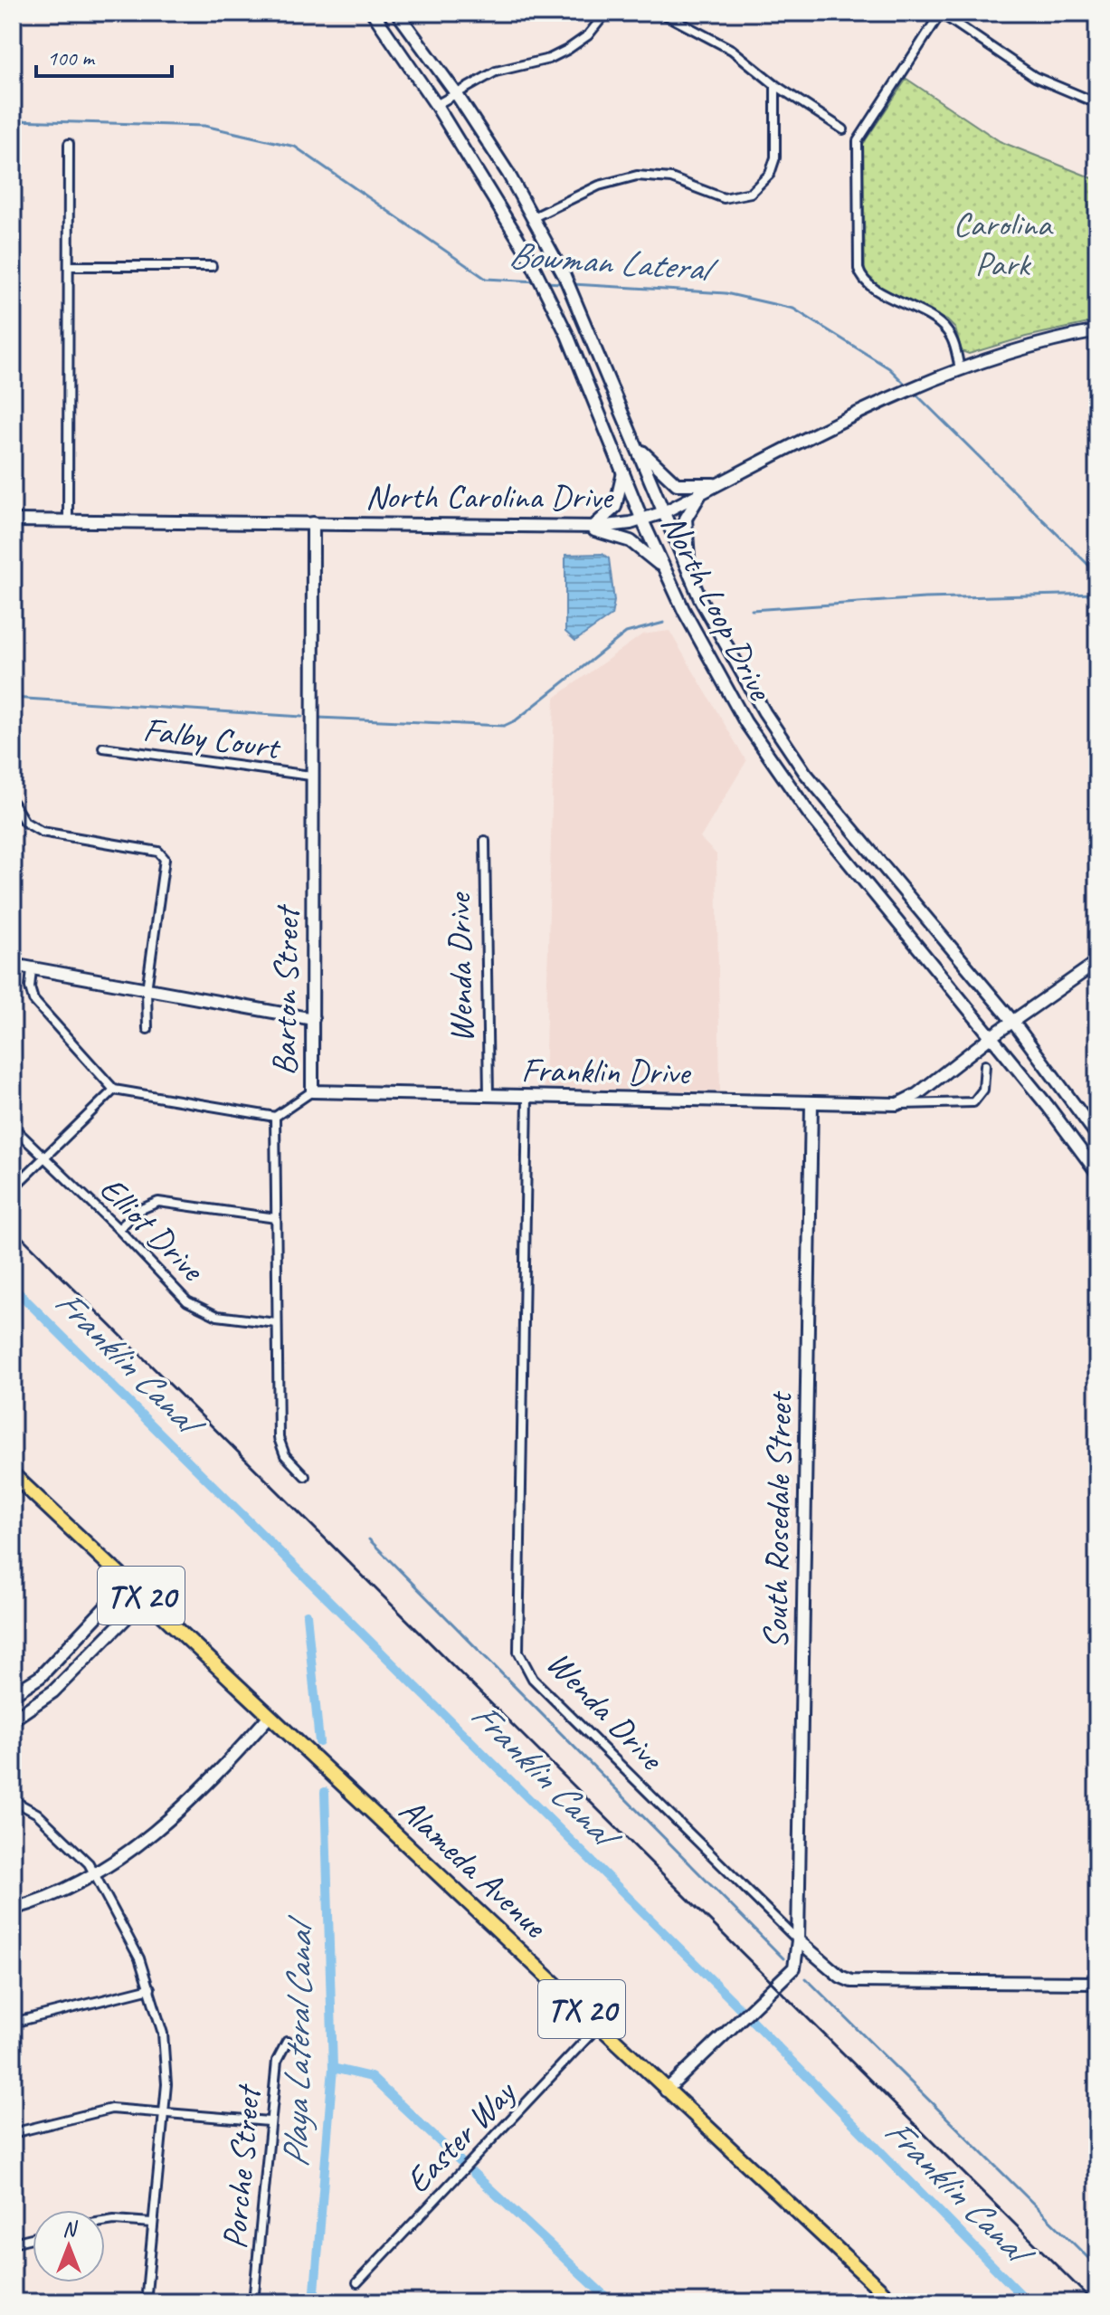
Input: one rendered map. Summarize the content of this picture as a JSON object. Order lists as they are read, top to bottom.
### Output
{
  "streets": {
    "main road": [
      "North Carolina Drive",
      "North Loop Drive",
      "Wenda Drive",
      "Barton Street",
      "Franklin Drive",
      "South Rosedale Street",
      "TX 20",
      "Alameda Avenue"
    ],
    "street": [
      "Falby Court",
      "Elliot Drive",
      "Easter Way",
      "Porche Street"
    ]
  },
  "crossings": [
    ["North Carolina Drive", "North Loop Drive"],
    ["North Carolina Drive", "Barton Street"],
    ["Falby Court", "Barton Street"],
    ["Wenda Drive", "Franklin Drive"],
    ["Wenda Drive", "South Rosedale Street"],
    ["Barton Street", "Franklin Drive"],
    ["Barton Street", "Elliot Drive"],
    ["Franklin Drive", "South Rosedale Street"],
    ["South Rosedale Street", "Alameda Avenue"],
    ["Alameda Avenue", "Easter Way"]
  ],
  "water": ["Bowman Lateral", "Franklin Canal", "Playa Lateral Canal"],
  "parks": ["Carolina Park"],
  "scale_bar": "100 m",
  "north": "top"
}
